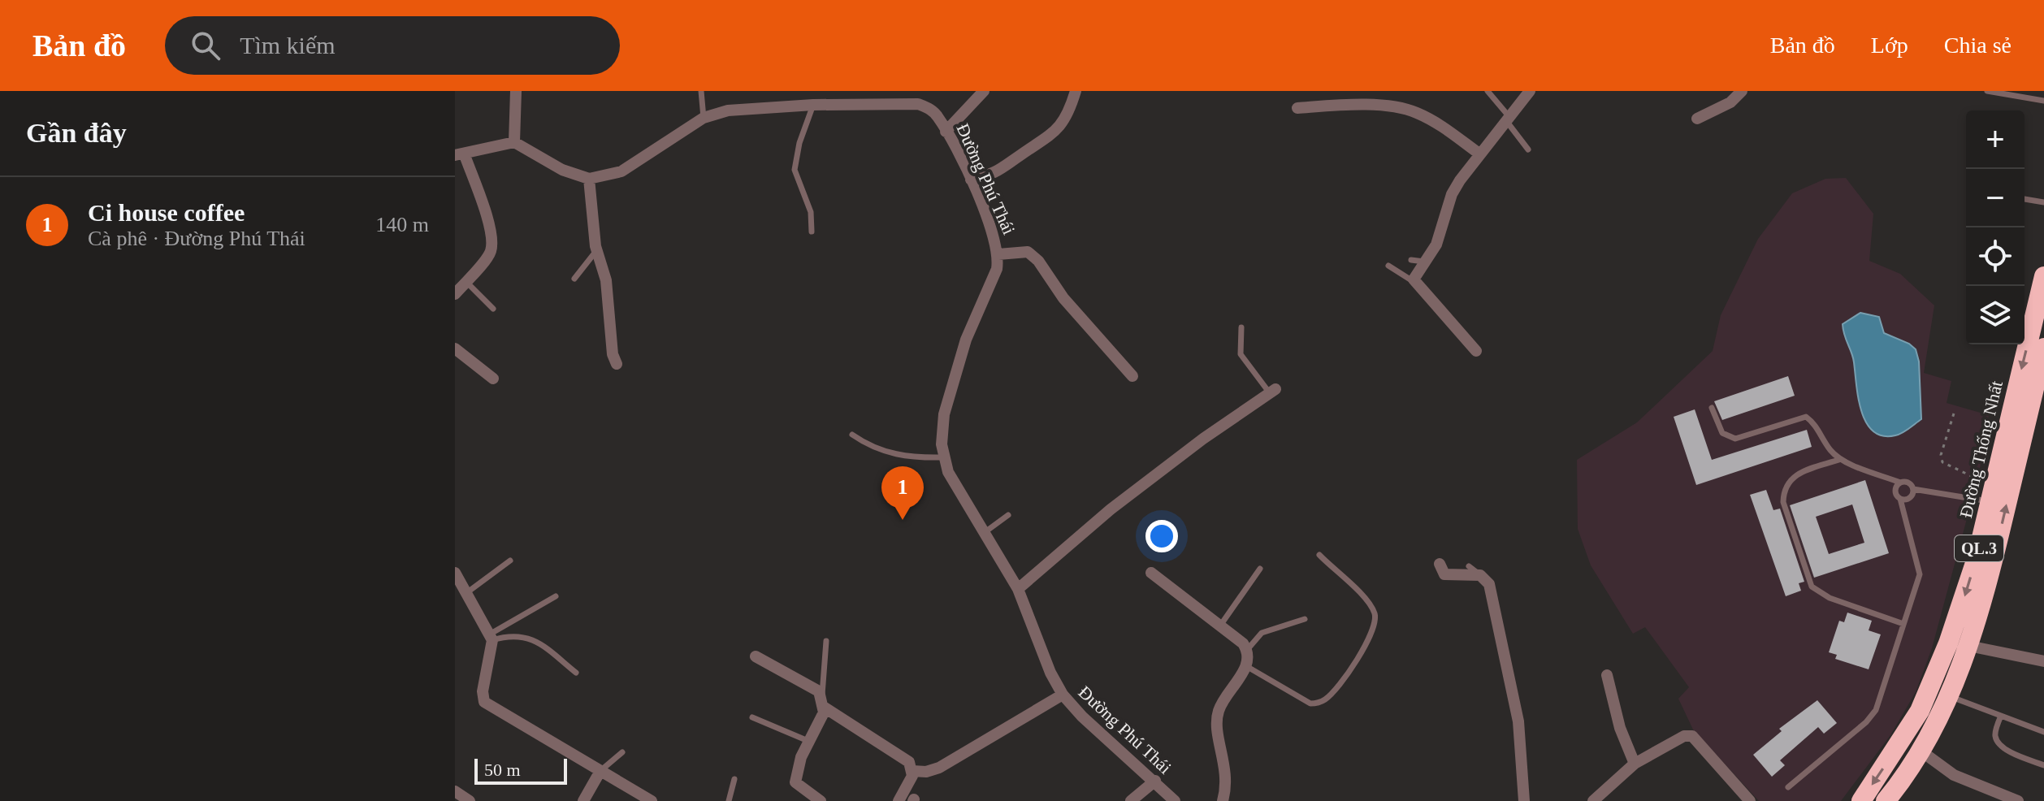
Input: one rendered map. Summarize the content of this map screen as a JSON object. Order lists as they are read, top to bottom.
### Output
{
  "streets": {
    "highway": ["Đường Thống Nhất", "QL.3"],
    "street": ["Đường Phú Thái"]
  },
  "scale_bar": "50 m",
  "page": {
    "header": "Bản đồ",
    "search": "Tìm kiếm",
    "nav": ["Bản đồ", "Lớp", "Chia sẻ"],
    "heading": "Gần đây",
    "map_buttons": ["+", "−"],
    "list": [
      {
        "mark": "1",
        "name": "Ci house coffee",
        "note": "Cà phê · Đường Phú Thái",
        "value": "140 m"
      }
    ],
    "pins": "1",
    "scale": "50 m"
  }
}
